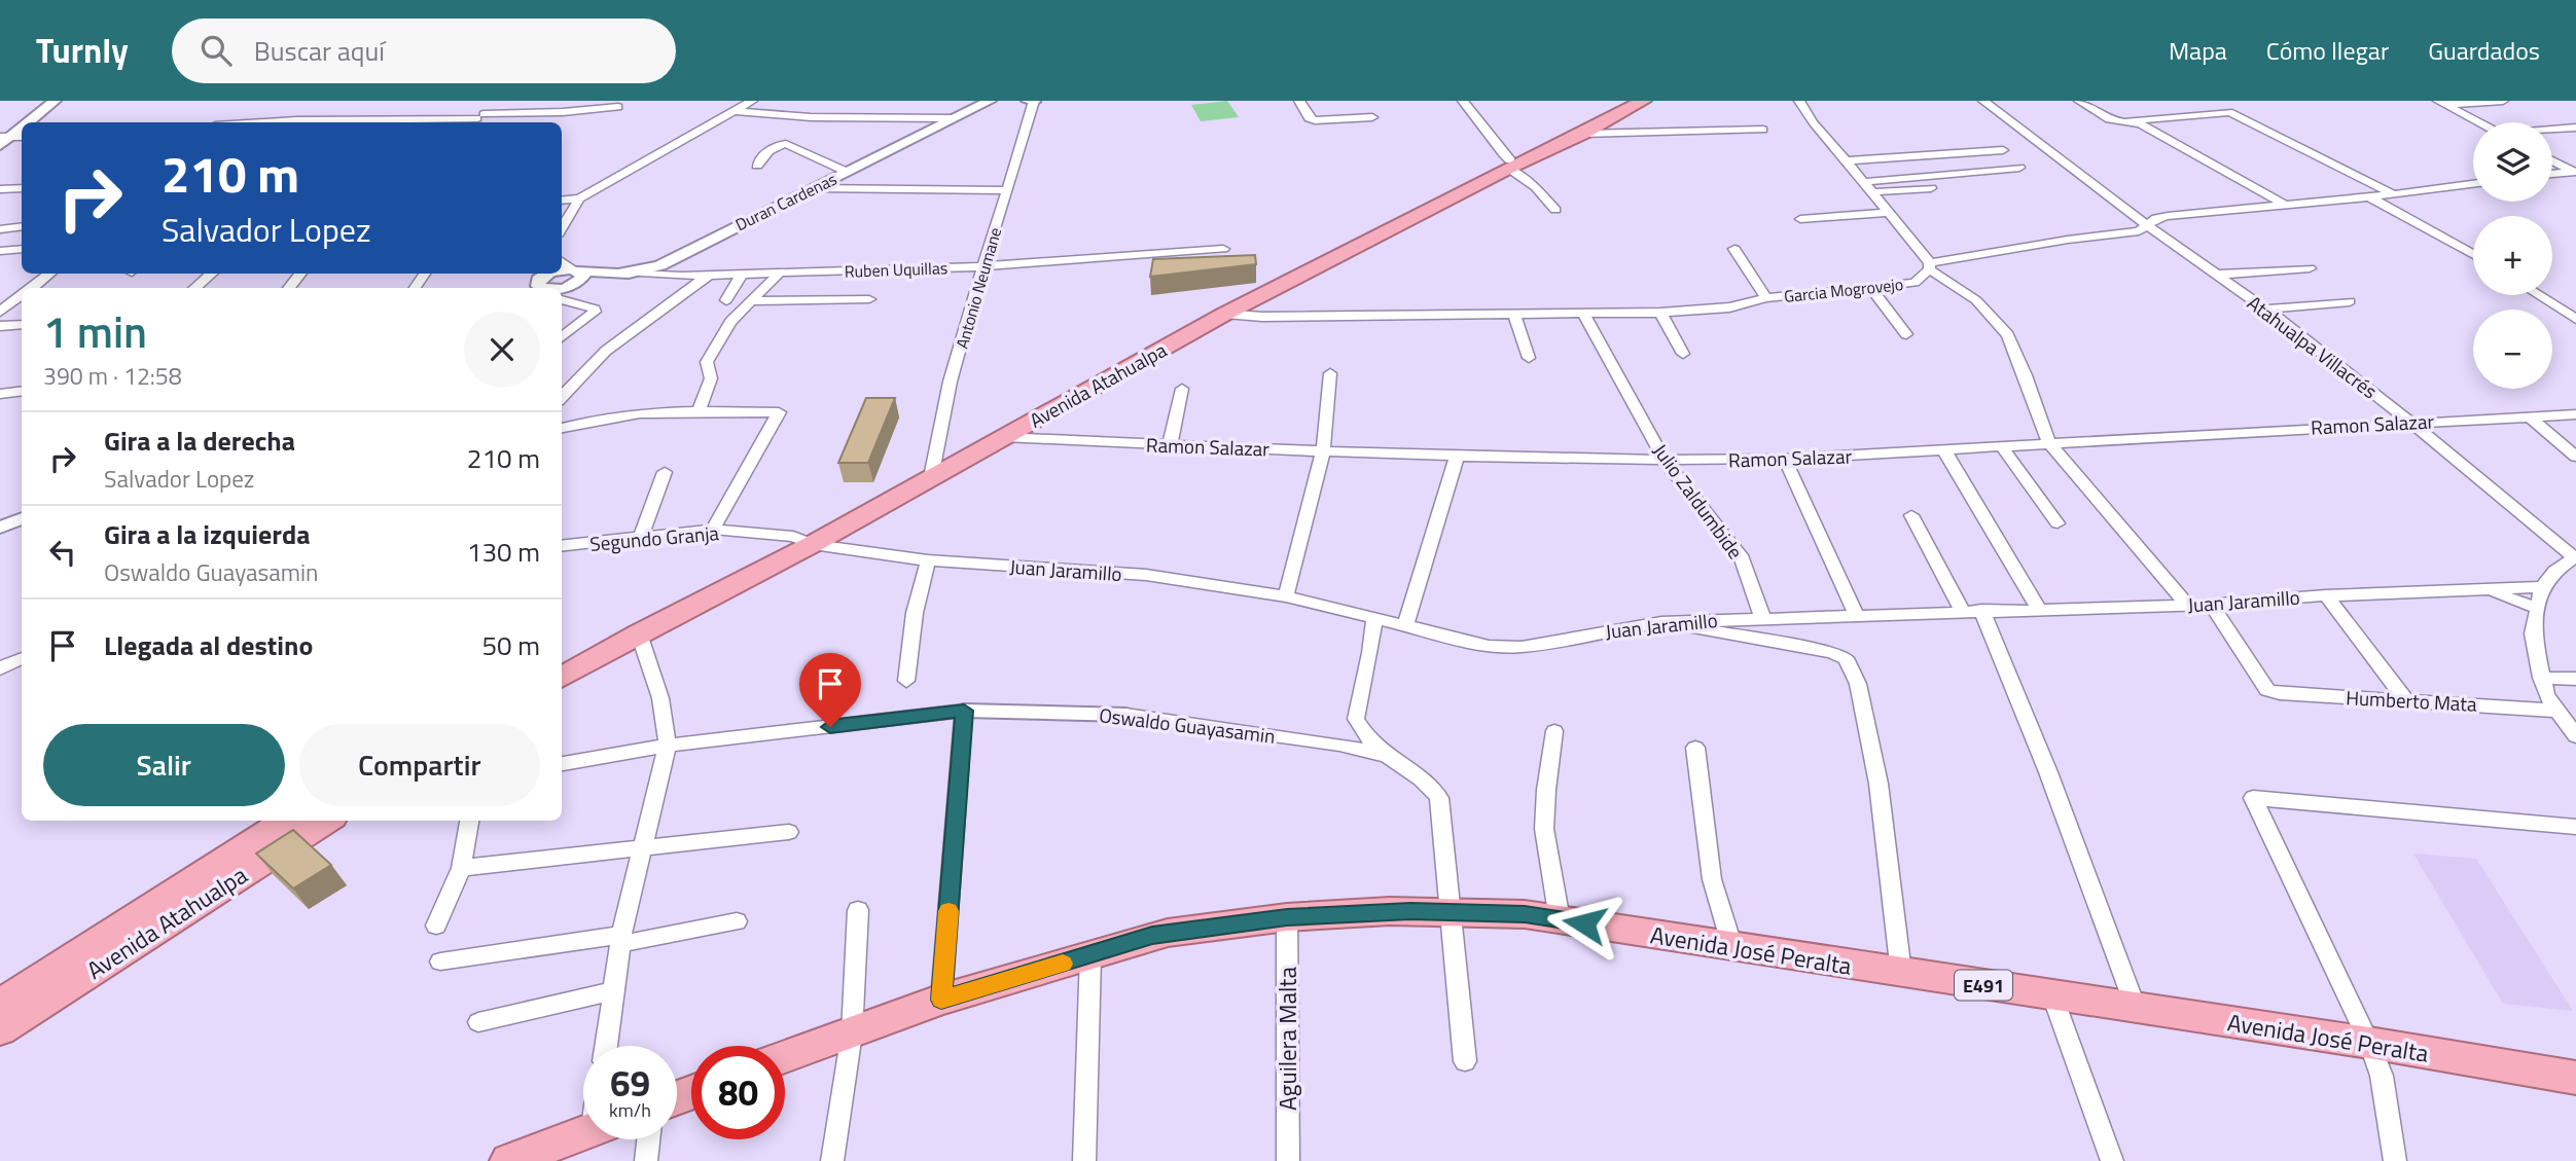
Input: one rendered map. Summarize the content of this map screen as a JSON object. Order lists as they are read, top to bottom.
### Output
{
  "streets": {
    "highway": ["Avenida Atahualpa", "Avenida José Peralta", "E491"],
    "street": [
      "Duran Cardenas",
      "Ruben Uquillas",
      "Antonio Neumane",
      "Garcia Mogrovejo",
      "Atahualpa Villacrés",
      "Ramon Salazar",
      "Julio Zaldumbide",
      "Segundo Granja",
      "Juan Jaramillo",
      "Humberto Mata",
      "Oswaldo Guayasamin",
      "Aguilera Malta"
    ]
  },
  "crossings": [
    ["Duran Cardenas", "Ruben Uquillas"],
    ["Ruben Uquillas", "Antonio Neumane"],
    ["Antonio Neumane", "Avenida Atahualpa"],
    ["Garcia Mogrovejo", "Atahualpa Villacrés"],
    ["Garcia Mogrovejo", "Avenida Atahualpa"],
    ["Garcia Mogrovejo", "Julio Zaldumbide"],
    ["Atahualpa Villacrés", "Ramon Salazar"],
    ["Avenida Atahualpa", "Ramon Salazar"],
    ["Avenida Atahualpa", "Segundo Granja"],
    ["Avenida Atahualpa", "Juan Jaramillo"],
    ["Ramon Salazar", "Julio Zaldumbide"],
    ["Julio Zaldumbide", "Juan Jaramillo"],
    ["Segundo Granja", "Juan Jaramillo"],
    ["Juan Jaramillo", "Humberto Mata"],
    ["Avenida José Peralta", "Aguilera Malta"]
  ],
  "page": {
    "header": "Turnly",
    "search": "Buscar aquí",
    "nav": ["Mapa", "Cómo llegar", "Guardados"],
    "map_buttons": ["+", "−"],
    "turn": ["210 m", "Salvador Lopez"],
    "heading": ["1 min", "390 m · 12:58"],
    "list": [
      {
        "name": "Gira a la derecha",
        "note": "Salvador Lopez",
        "value": "210 m"
      },
      {
        "name": "Gira a la izquierda",
        "note": "Oswaldo Guayasamin",
        "value": "130 m"
      },
      {
        "name": "Llegada al destino",
        "value": "50 m"
      }
    ],
    "buttons": ["Salir", "Compartir"],
    "speed": "69 km/h",
    "limit": "80"
  }
}
